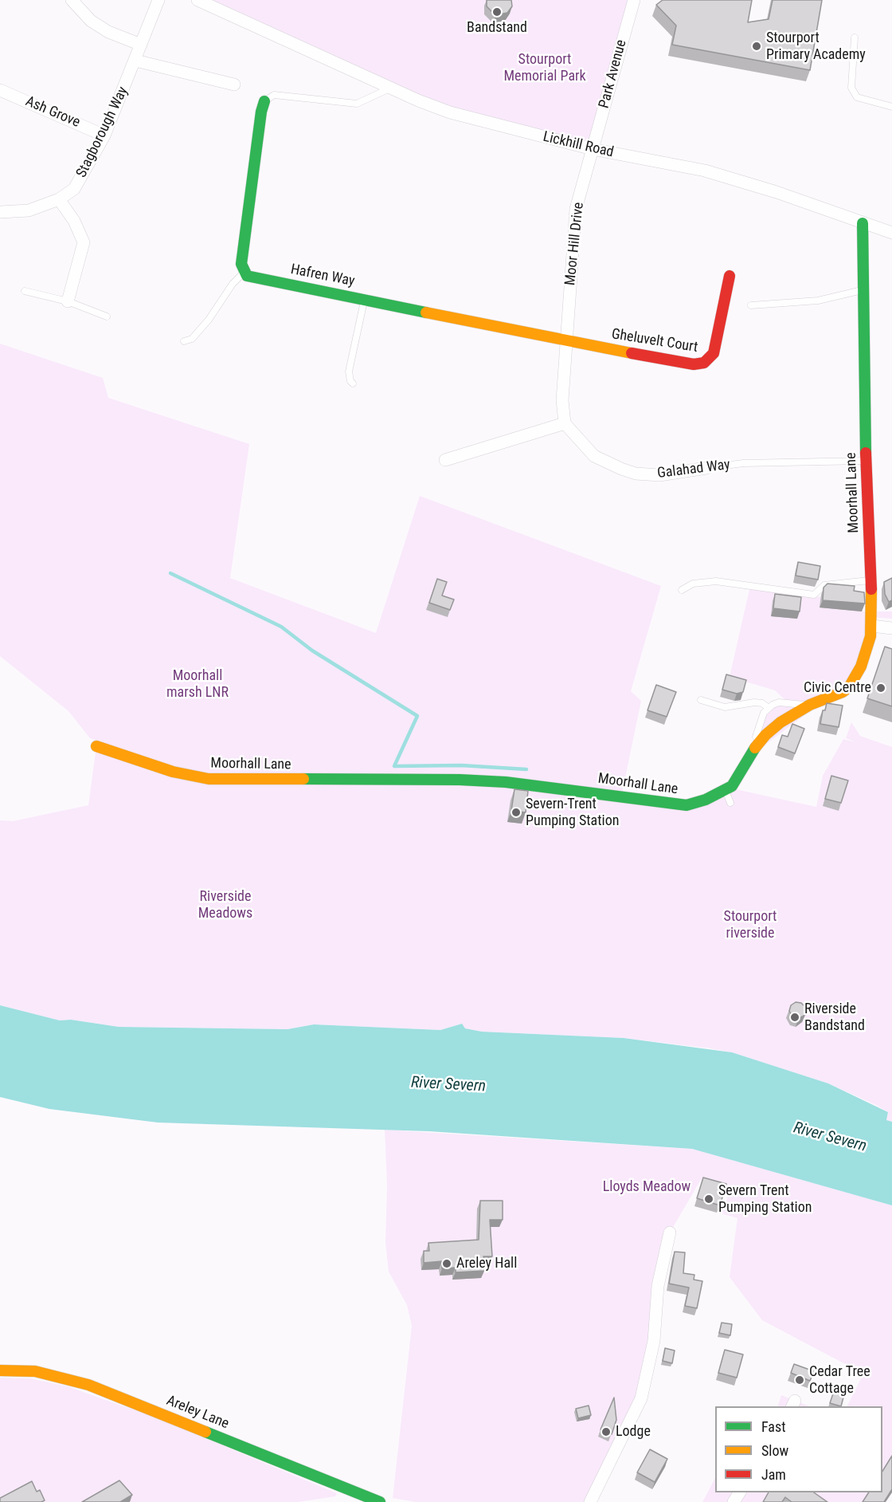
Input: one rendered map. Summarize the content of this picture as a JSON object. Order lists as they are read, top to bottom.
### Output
{
  "streets": {
    "street": [
      "Park Avenue",
      "Ash Grove",
      "Stagborough Way",
      "Lickhill Road",
      "Moor Hill Drive",
      "Hafren Way",
      "Gheluvelt Court",
      "Galahad Way",
      "Moorhall Lane",
      "Areley Lane"
    ]
  },
  "crossings": [
    ["Park Avenue", "Lickhill Road"],
    ["Park Avenue", "Moor Hill Drive"],
    ["Ash Grove", "Stagborough Way"],
    ["Lickhill Road", "Moor Hill Drive"],
    ["Lickhill Road", "Moorhall Lane"],
    ["Moor Hill Drive", "Hafren Way"],
    ["Moor Hill Drive", "Gheluvelt Court"],
    ["Hafren Way", "Gheluvelt Court"],
    ["Galahad Way", "Moorhall Lane"]
  ],
  "water": ["River Severn"],
  "parks": [
    "Stourport Memorial Park",
    "Moorhall marsh LNR",
    "Riverside Meadows",
    "Stourport riverside",
    "Lloyds Meadow"
  ],
  "places": [
    "Bandstand",
    "Stourport Primary Academy",
    "Civic Centre",
    "Severn-Trent Pumping Station",
    "Riverside Bandstand",
    "Severn Trent Pumping Station",
    "Areley Hall",
    "Cedar Tree Cottage",
    "Lodge"
  ],
  "legend": ["Fast", "Slow", "Jam"]
}
